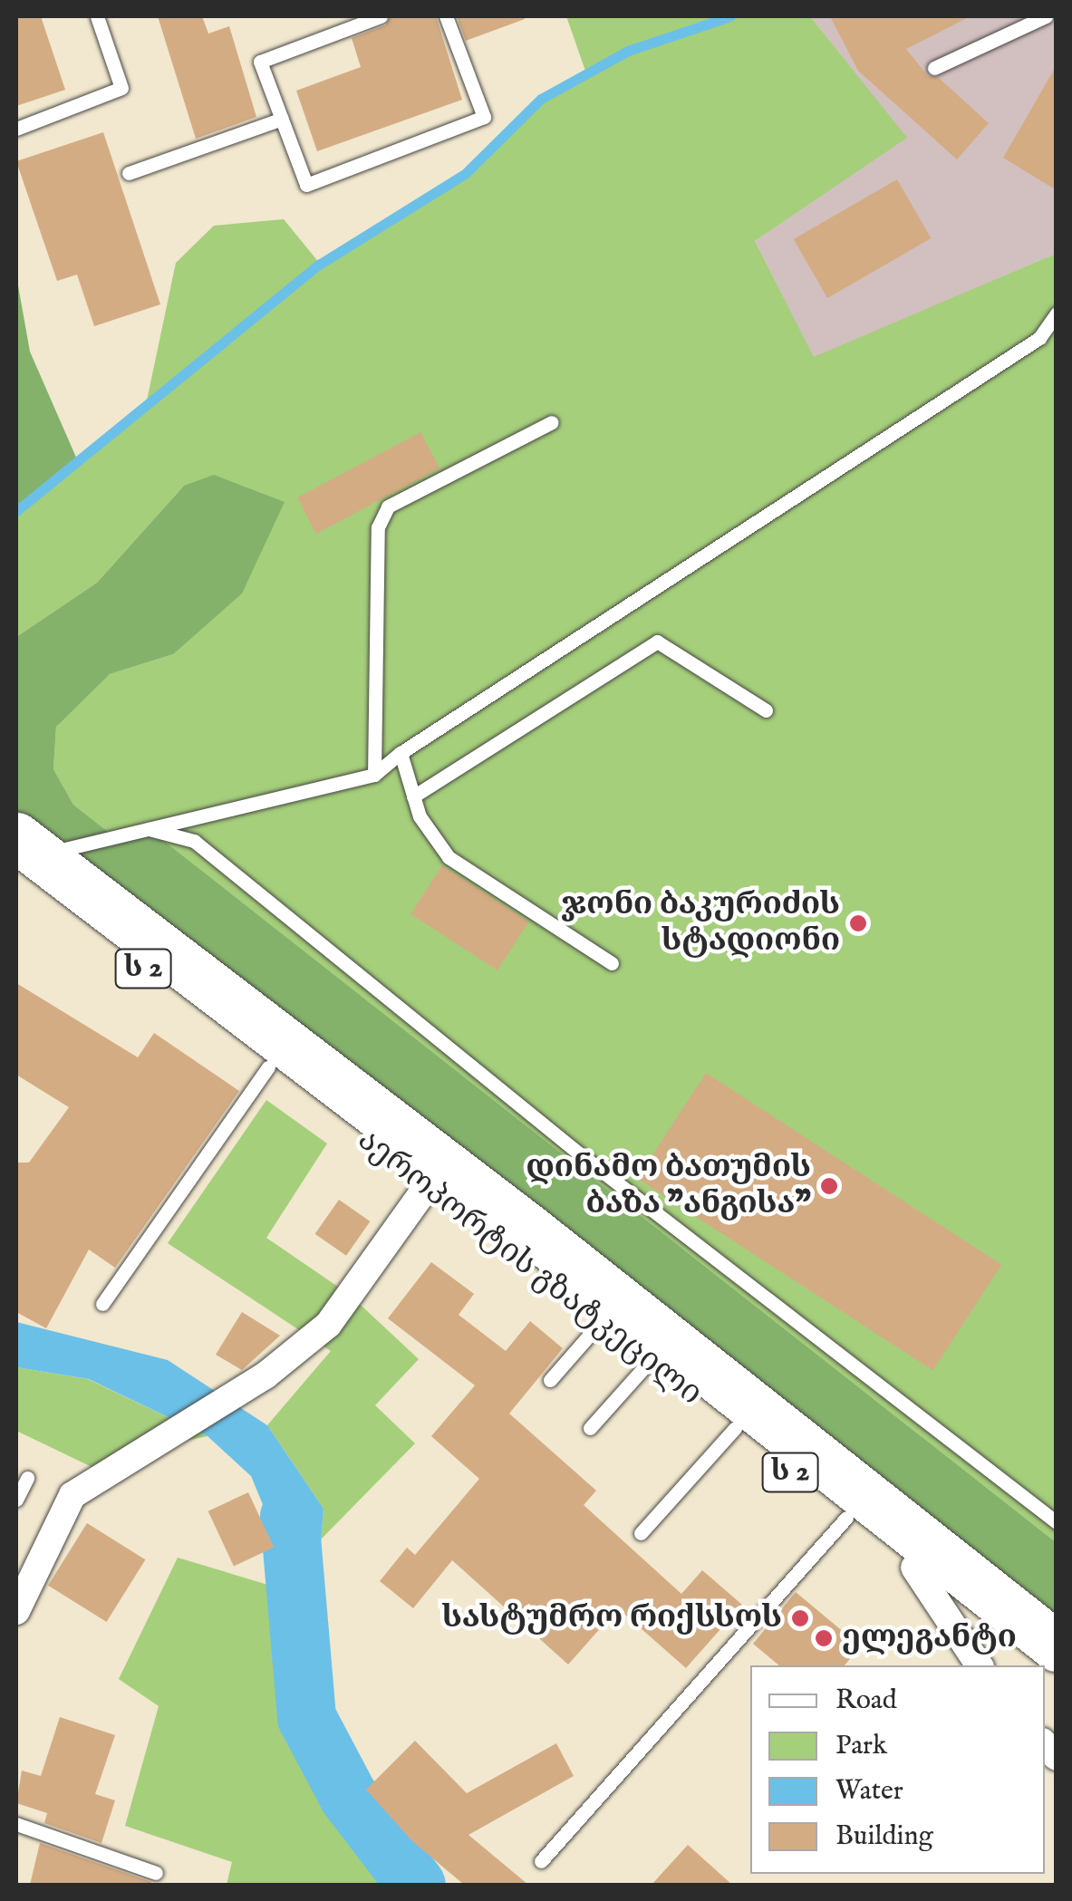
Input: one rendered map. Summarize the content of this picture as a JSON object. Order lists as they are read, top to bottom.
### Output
{
  "streets": {
    "highway": ["ს 2", "აეროპორტის გზატკეცილი"]
  },
  "places": [
    "ჯონი ბაკურიძის სტადიონი",
    "დინამო ბათუმის ბაზა \"ანგისა\"",
    "სასტუმრო რიქსსოს",
    "ელეგანტი"
  ],
  "legend": [
    "Road",
    "Park",
    "Water",
    "Building"
  ]
}
